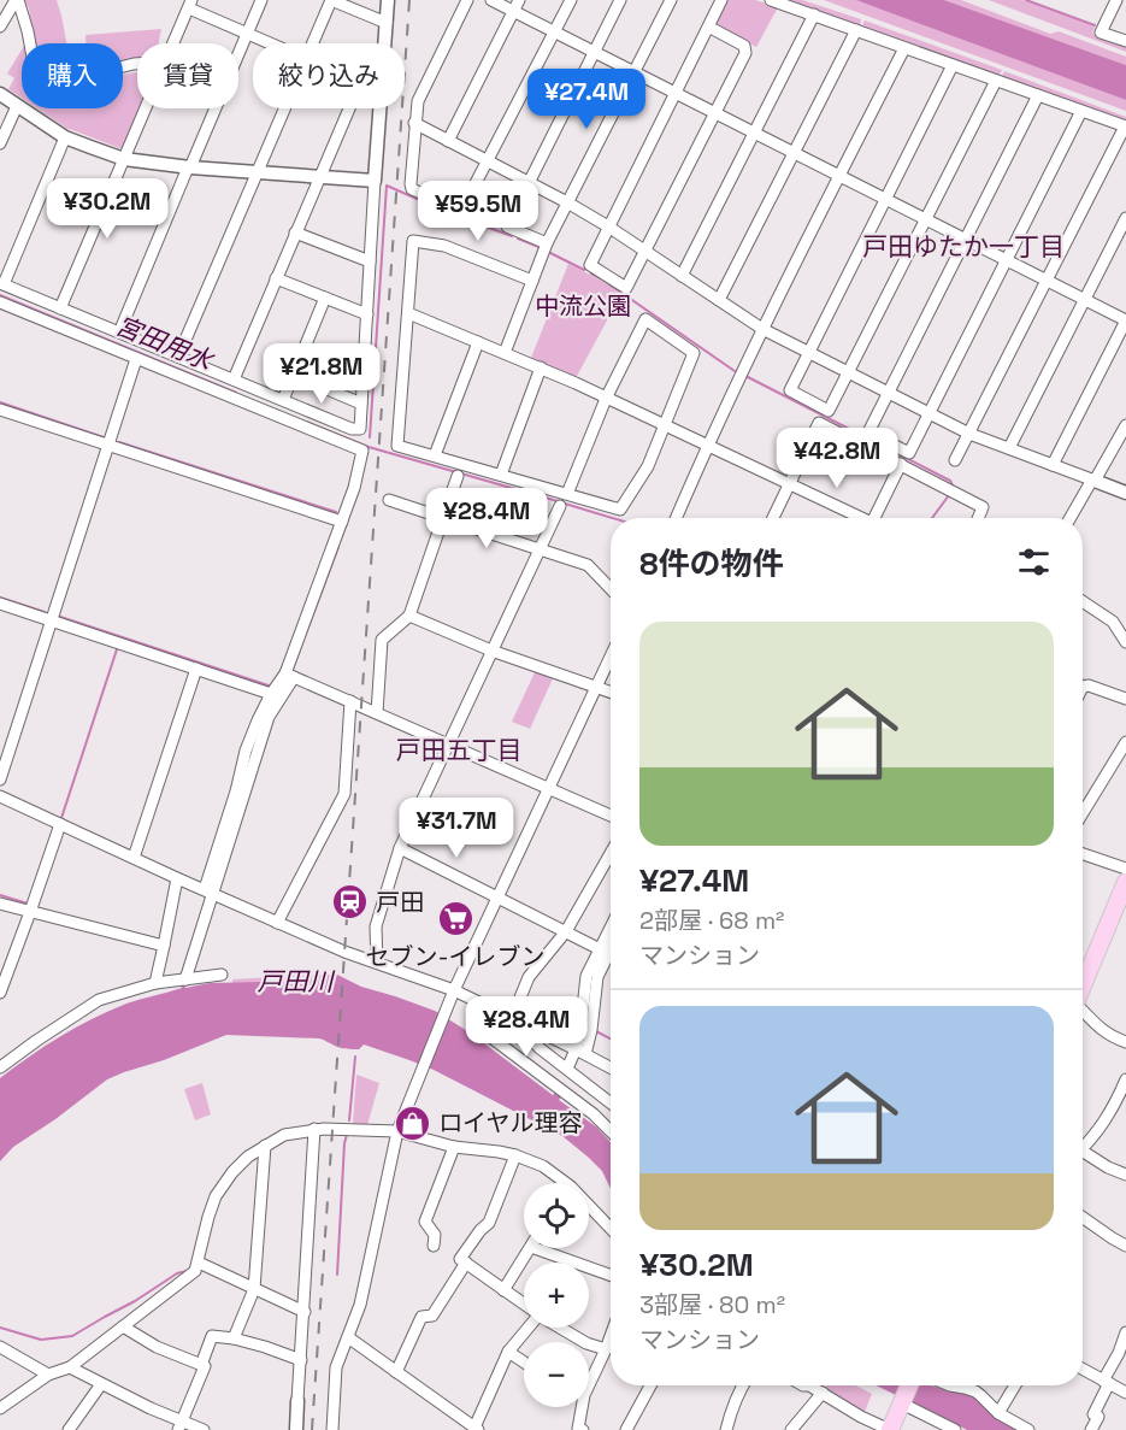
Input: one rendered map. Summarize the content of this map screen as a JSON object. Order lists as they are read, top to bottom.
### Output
{
  "districts": ["戸田ゆたか一丁目", "戸田五丁目"],
  "water": ["宮田用水", "戸田川"],
  "parks": ["中流公園"],
  "places": {
    "station": ["戸田"],
    "supermarket": ["セブン-イレブン"],
    "shop": ["ロイヤル理容"]
  },
  "page": {
    "chip": ["購入", "賃貸", "絞り込み"],
    "price": [
      "¥27.4M",
      "¥30.2M",
      "¥59.5M",
      "¥21.8M",
      "¥42.8M",
      "¥28.4M",
      "¥31.7M",
      "¥28.4M"
    ],
    "heading": "8件の物件",
    "list": [
      {
        "name": "¥27.4M",
        "note": "2部屋 · 68 m² · マンション"
      },
      {
        "name": "¥30.2M",
        "note": "3部屋 · 80 m² · マンション"
      }
    ],
    "map_buttons": ["+", "−"]
  }
}
